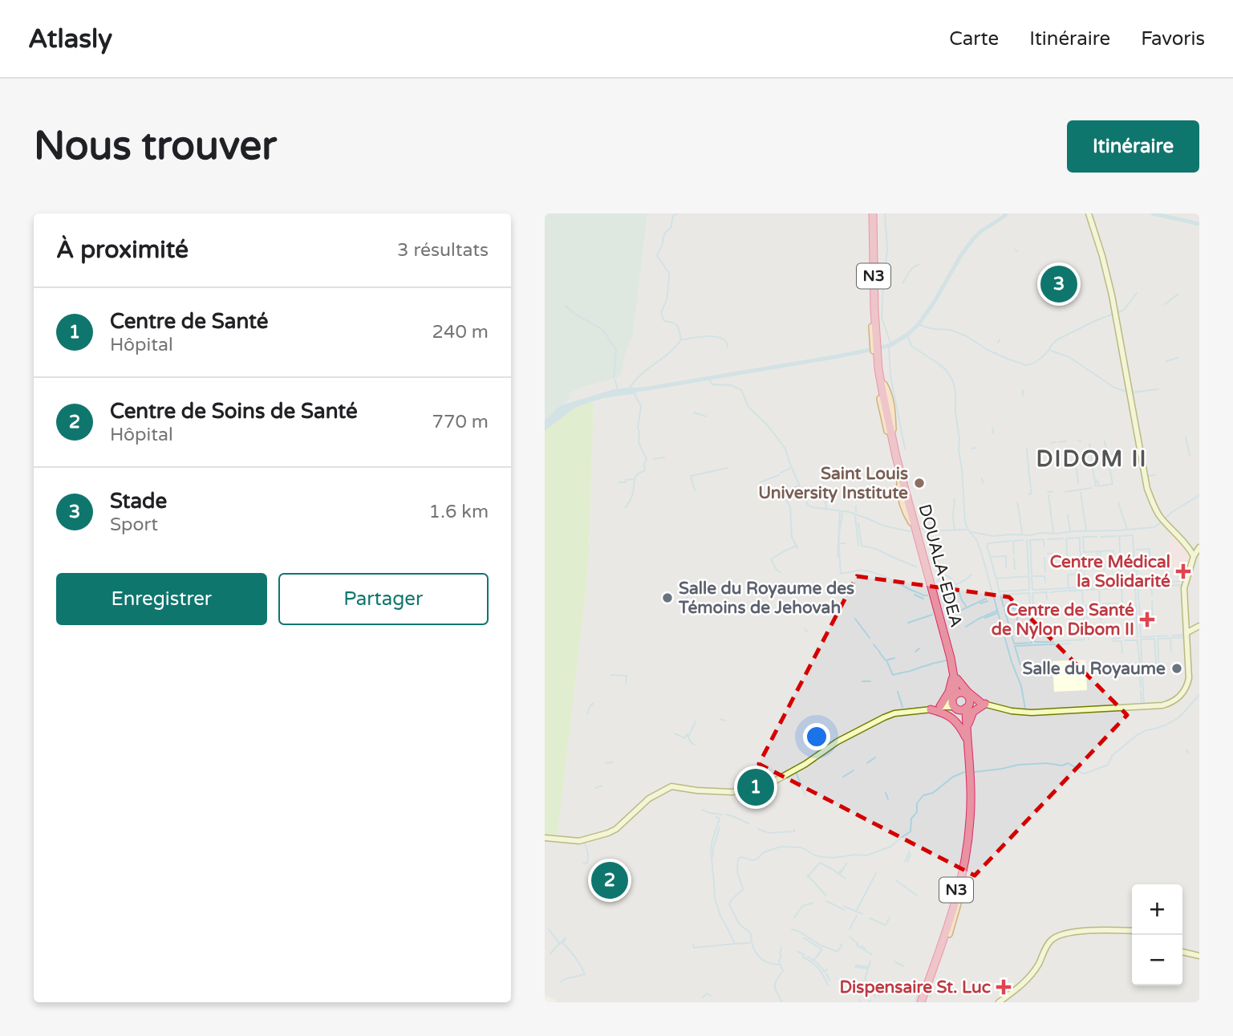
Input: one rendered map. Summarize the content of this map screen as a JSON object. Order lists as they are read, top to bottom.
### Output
{
  "streets": {
    "highway": ["N3", "DOUALA-EDEA"]
  },
  "crossings": [
    ["N3", "DOUALA-EDEA"]
  ],
  "districts": ["DIDOM II"],
  "places": {
    "other": ["Saint Louis University Institute", "Salle du Royaume des Témoins de Jehovah", "Salle du Royaume"],
    "health": ["Centre Médical la Solidarité", "Centre de Santé de Nylon Dibom II", "Dispensaire St. Luc"]
  },
  "page": {
    "header": "Atlasly",
    "nav": ["Carte", "Itinéraire", "Favoris"],
    "buttons": [
      "Itinéraire",
      ["Enregistrer", "Partager"]
    ],
    "title": "Nous trouver",
    "heading": ["À proximité", "3 résultats"],
    "pins": ["3", "1", "2"],
    "list": [
      {
        "mark": "1",
        "name": "Centre de Santé",
        "note": "Hôpital",
        "value": "240 m"
      },
      {
        "mark": "2",
        "name": "Centre de Soins de Santé",
        "note": "Hôpital",
        "value": "770 m"
      },
      {
        "mark": "3",
        "name": "Stade",
        "note": "Sport",
        "value": "1.6 km"
      }
    ],
    "map_buttons": ["+", "−"]
  }
}
